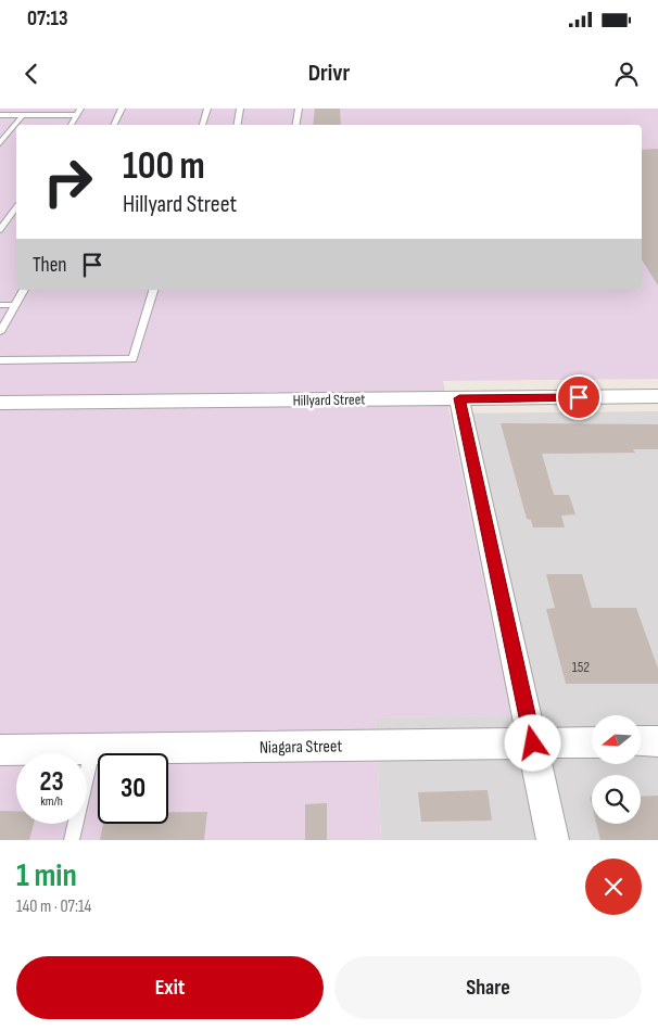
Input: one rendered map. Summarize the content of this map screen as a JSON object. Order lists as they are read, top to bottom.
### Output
{
  "streets": {
    "street": ["Hillyard Street", "Niagara Street"]
  },
  "house_numbers": ["152"],
  "north": "left",
  "page": {
    "status": "07:13",
    "header": "Drivr",
    "turn": ["100 m", "Hillyard Street"],
    "then": "Then",
    "speed": "23 km/h",
    "limit": "30",
    "heading": ["1 min", "140 m · 07:14"],
    "buttons": ["Exit", "Share"]
  }
}
